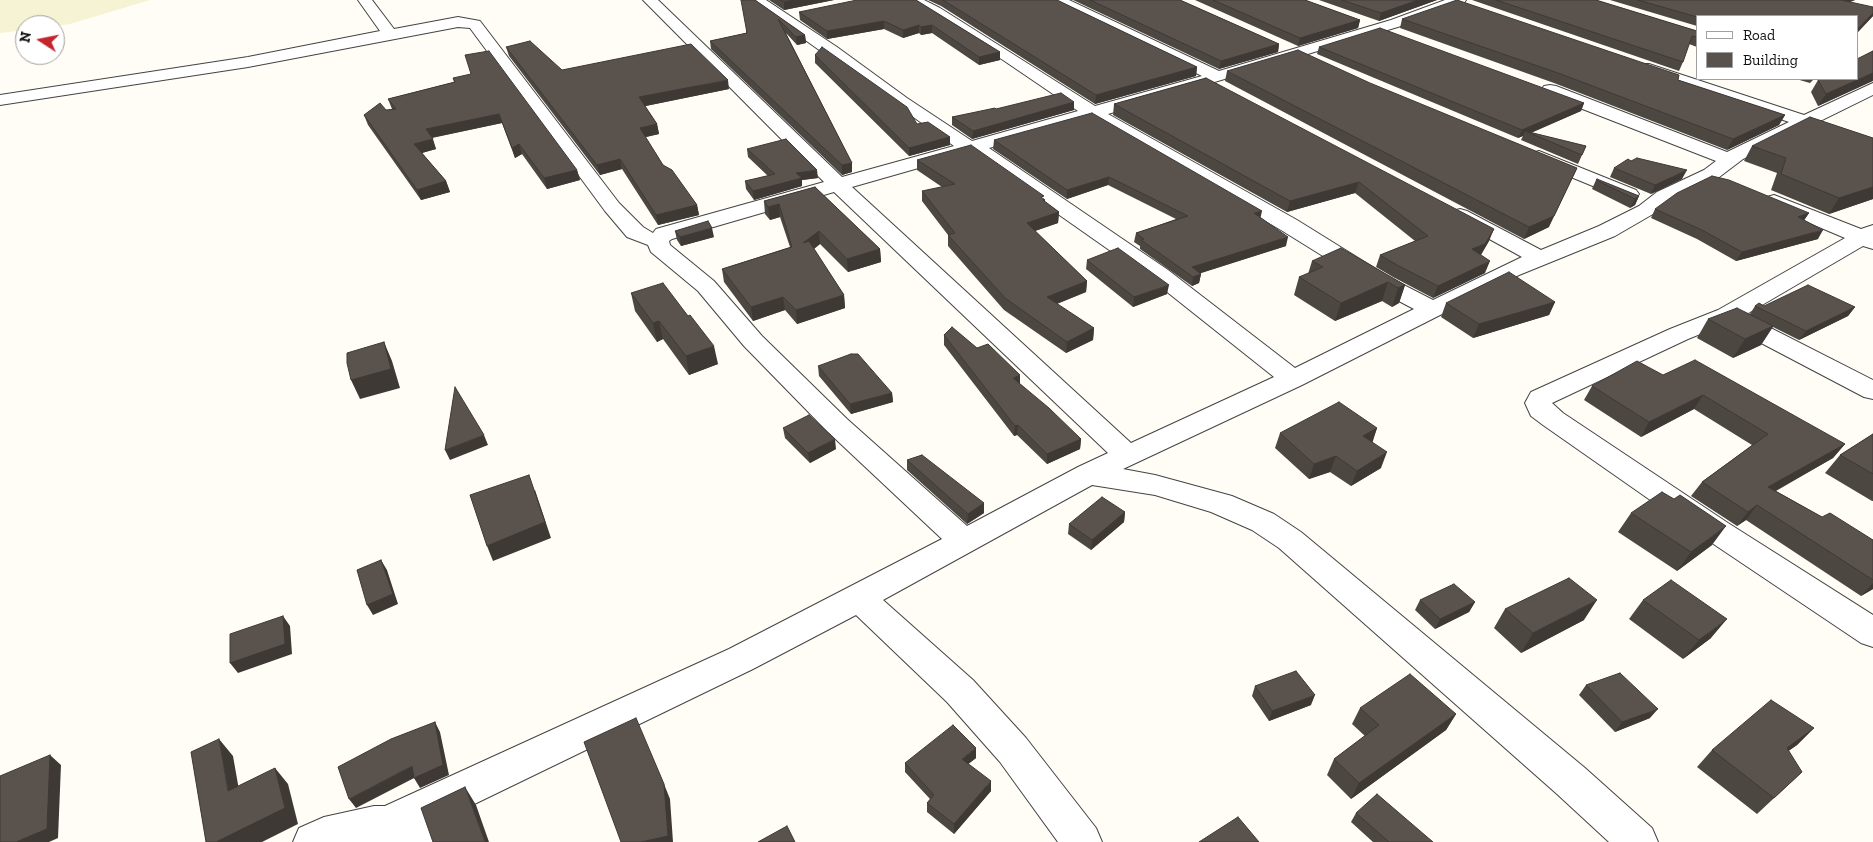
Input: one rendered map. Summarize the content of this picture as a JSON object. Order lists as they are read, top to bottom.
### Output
{
  "legend": ["Road", "Building"],
  "north": "left"
}
